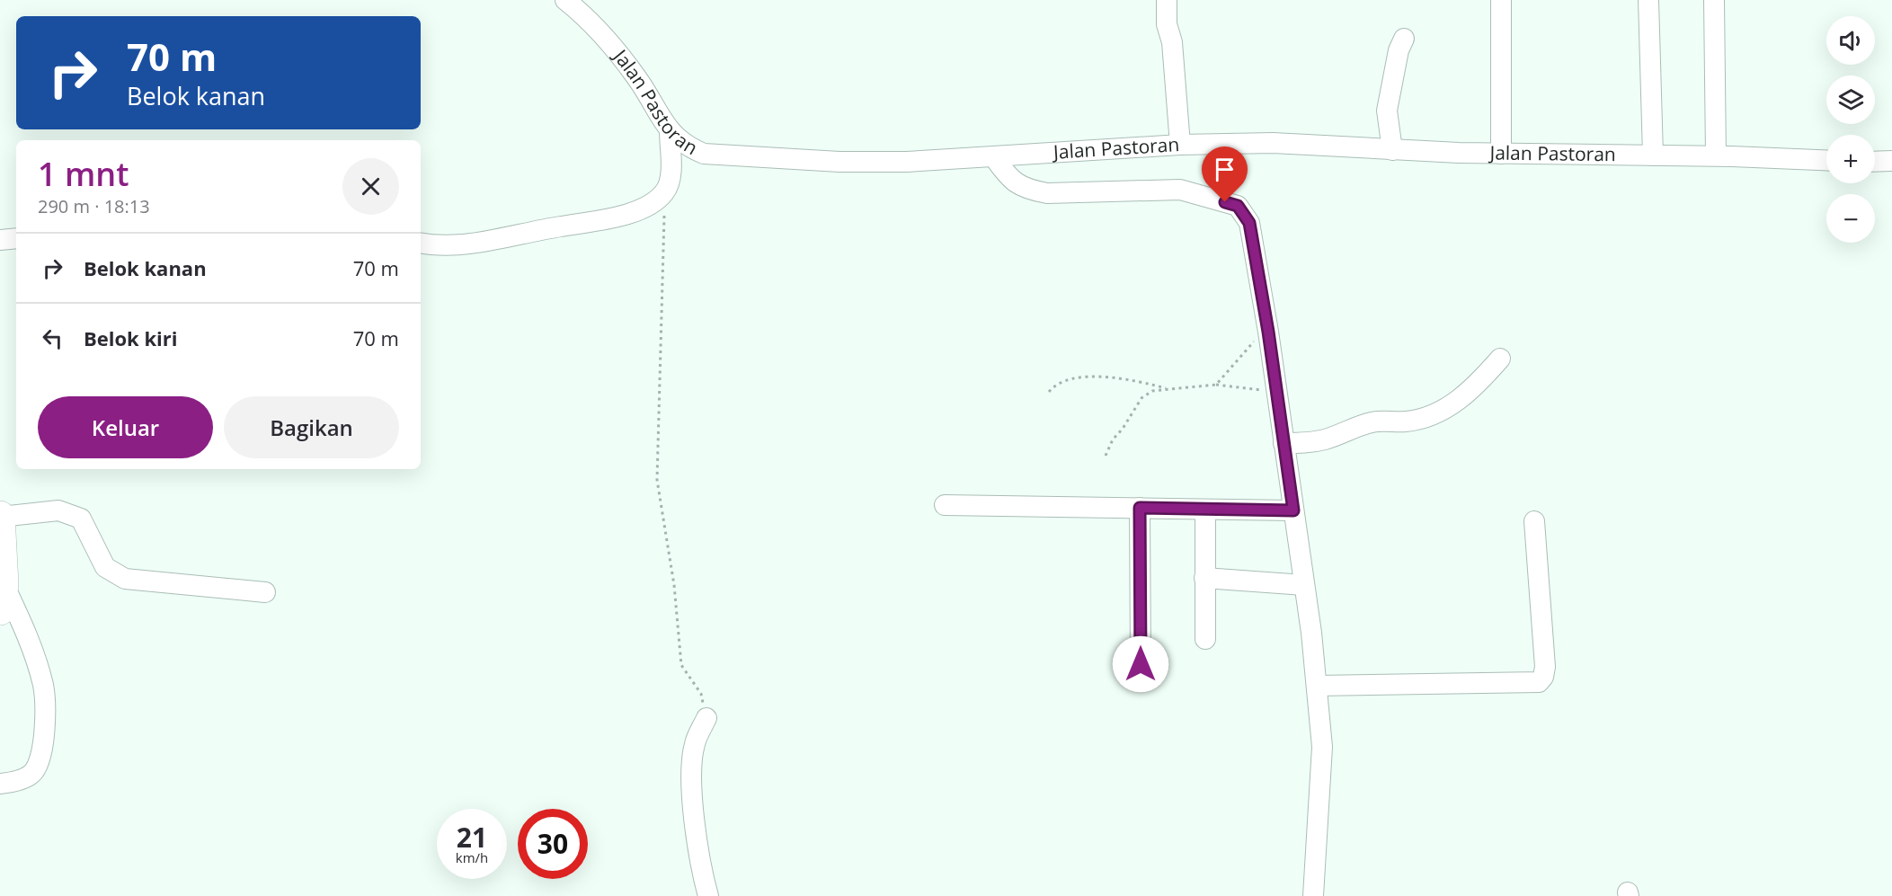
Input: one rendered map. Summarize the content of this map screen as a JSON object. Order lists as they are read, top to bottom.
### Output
{
  "streets": {
    "street": ["Jalan Pastoran"]
  },
  "page": {
    "map_buttons": ["+", "−"],
    "turn": ["70 m", "Belok kanan"],
    "heading": ["1 mnt", "290 m · 18:13"],
    "list": [
      {
        "name": "Belok kanan",
        "value": "70 m"
      },
      {
        "name": "Belok kiri",
        "value": "70 m"
      }
    ],
    "buttons": ["Keluar", "Bagikan"],
    "speed": "21 km/h",
    "limit": "30"
  }
}
